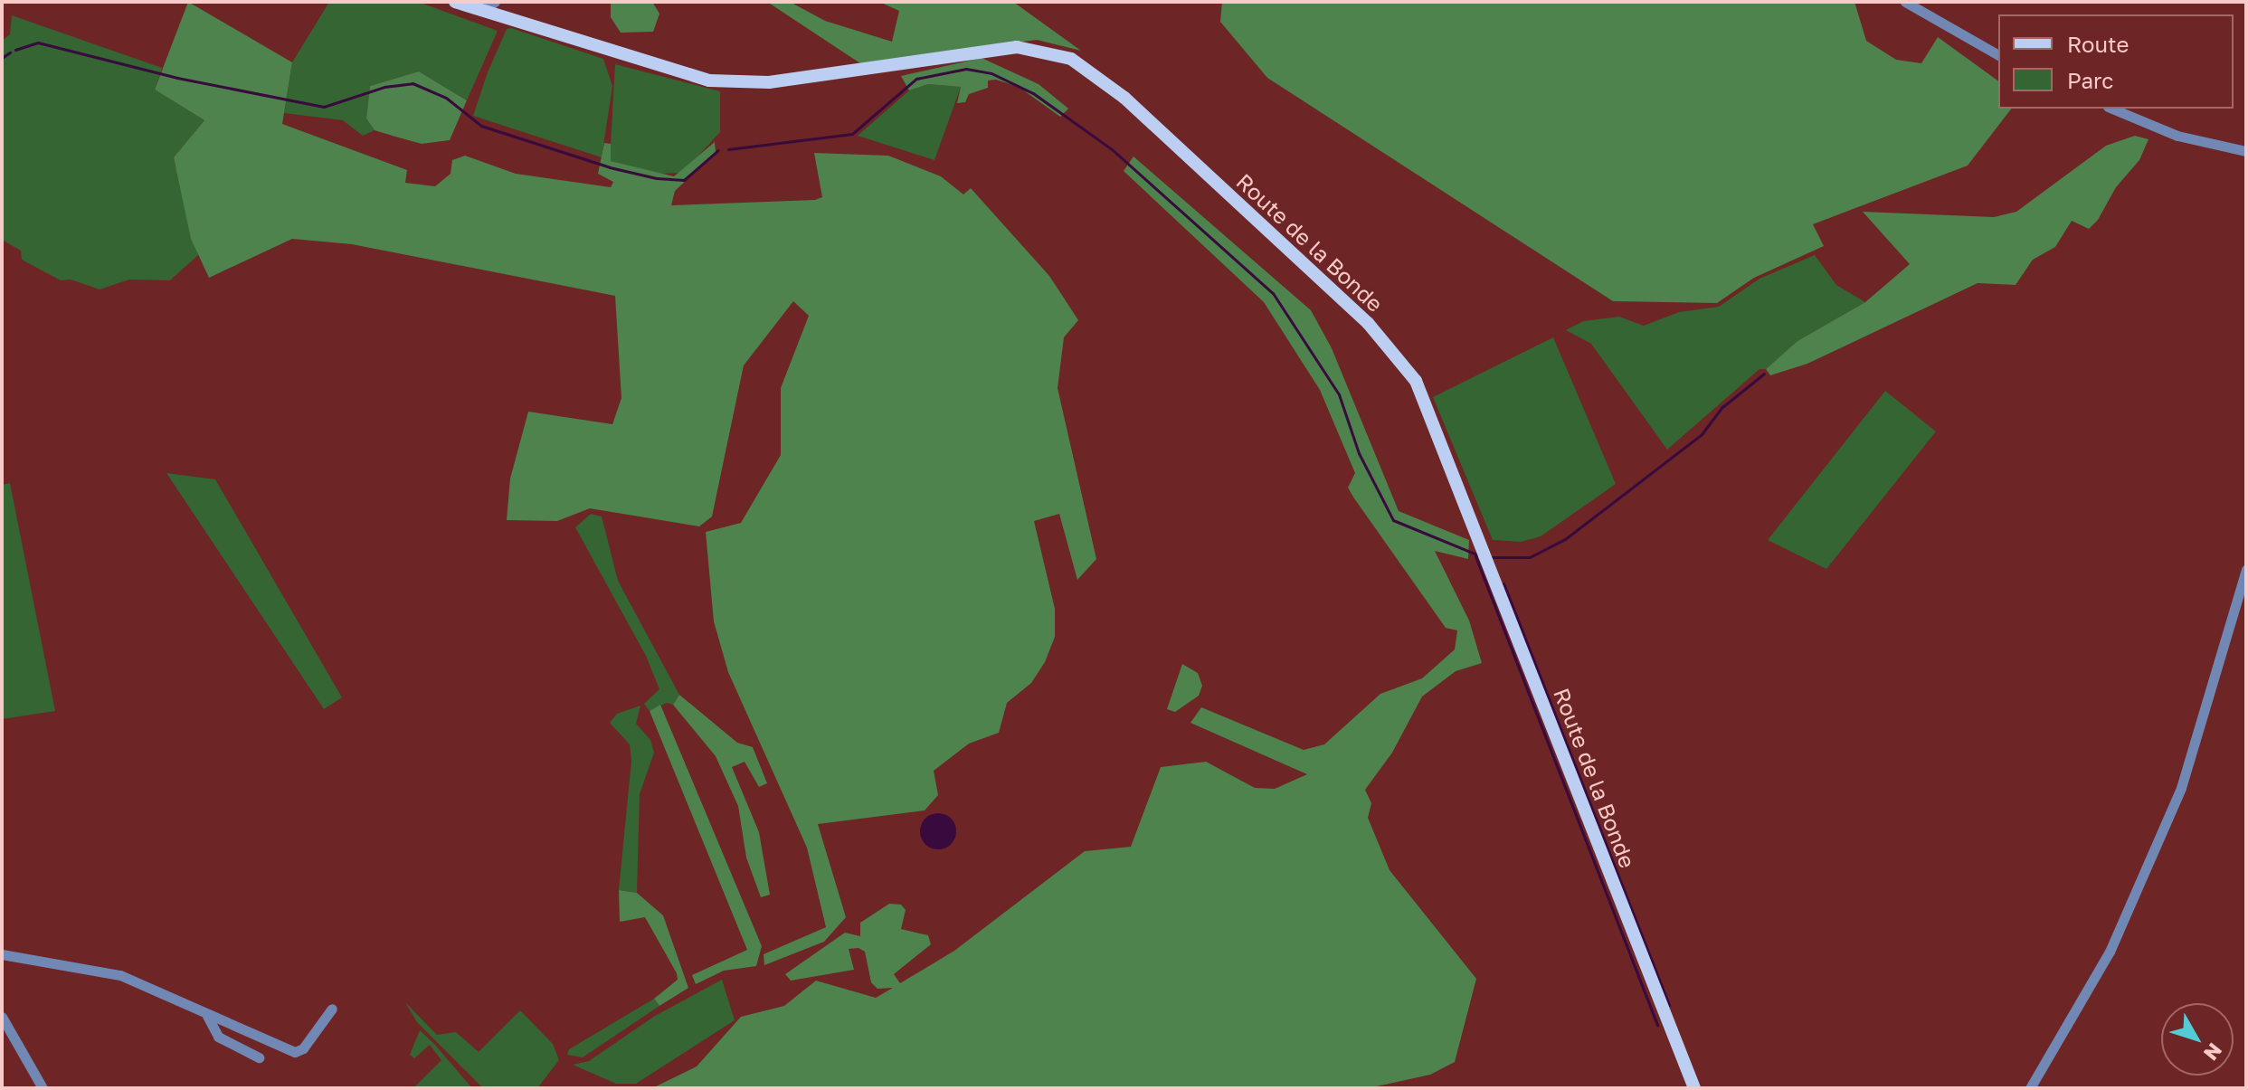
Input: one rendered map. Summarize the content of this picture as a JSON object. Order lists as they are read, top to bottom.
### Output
{
  "streets": {
    "main road": ["Route de la Bonde"]
  },
  "legend": ["Route", "Parc"],
  "north": "bottom right"
}
